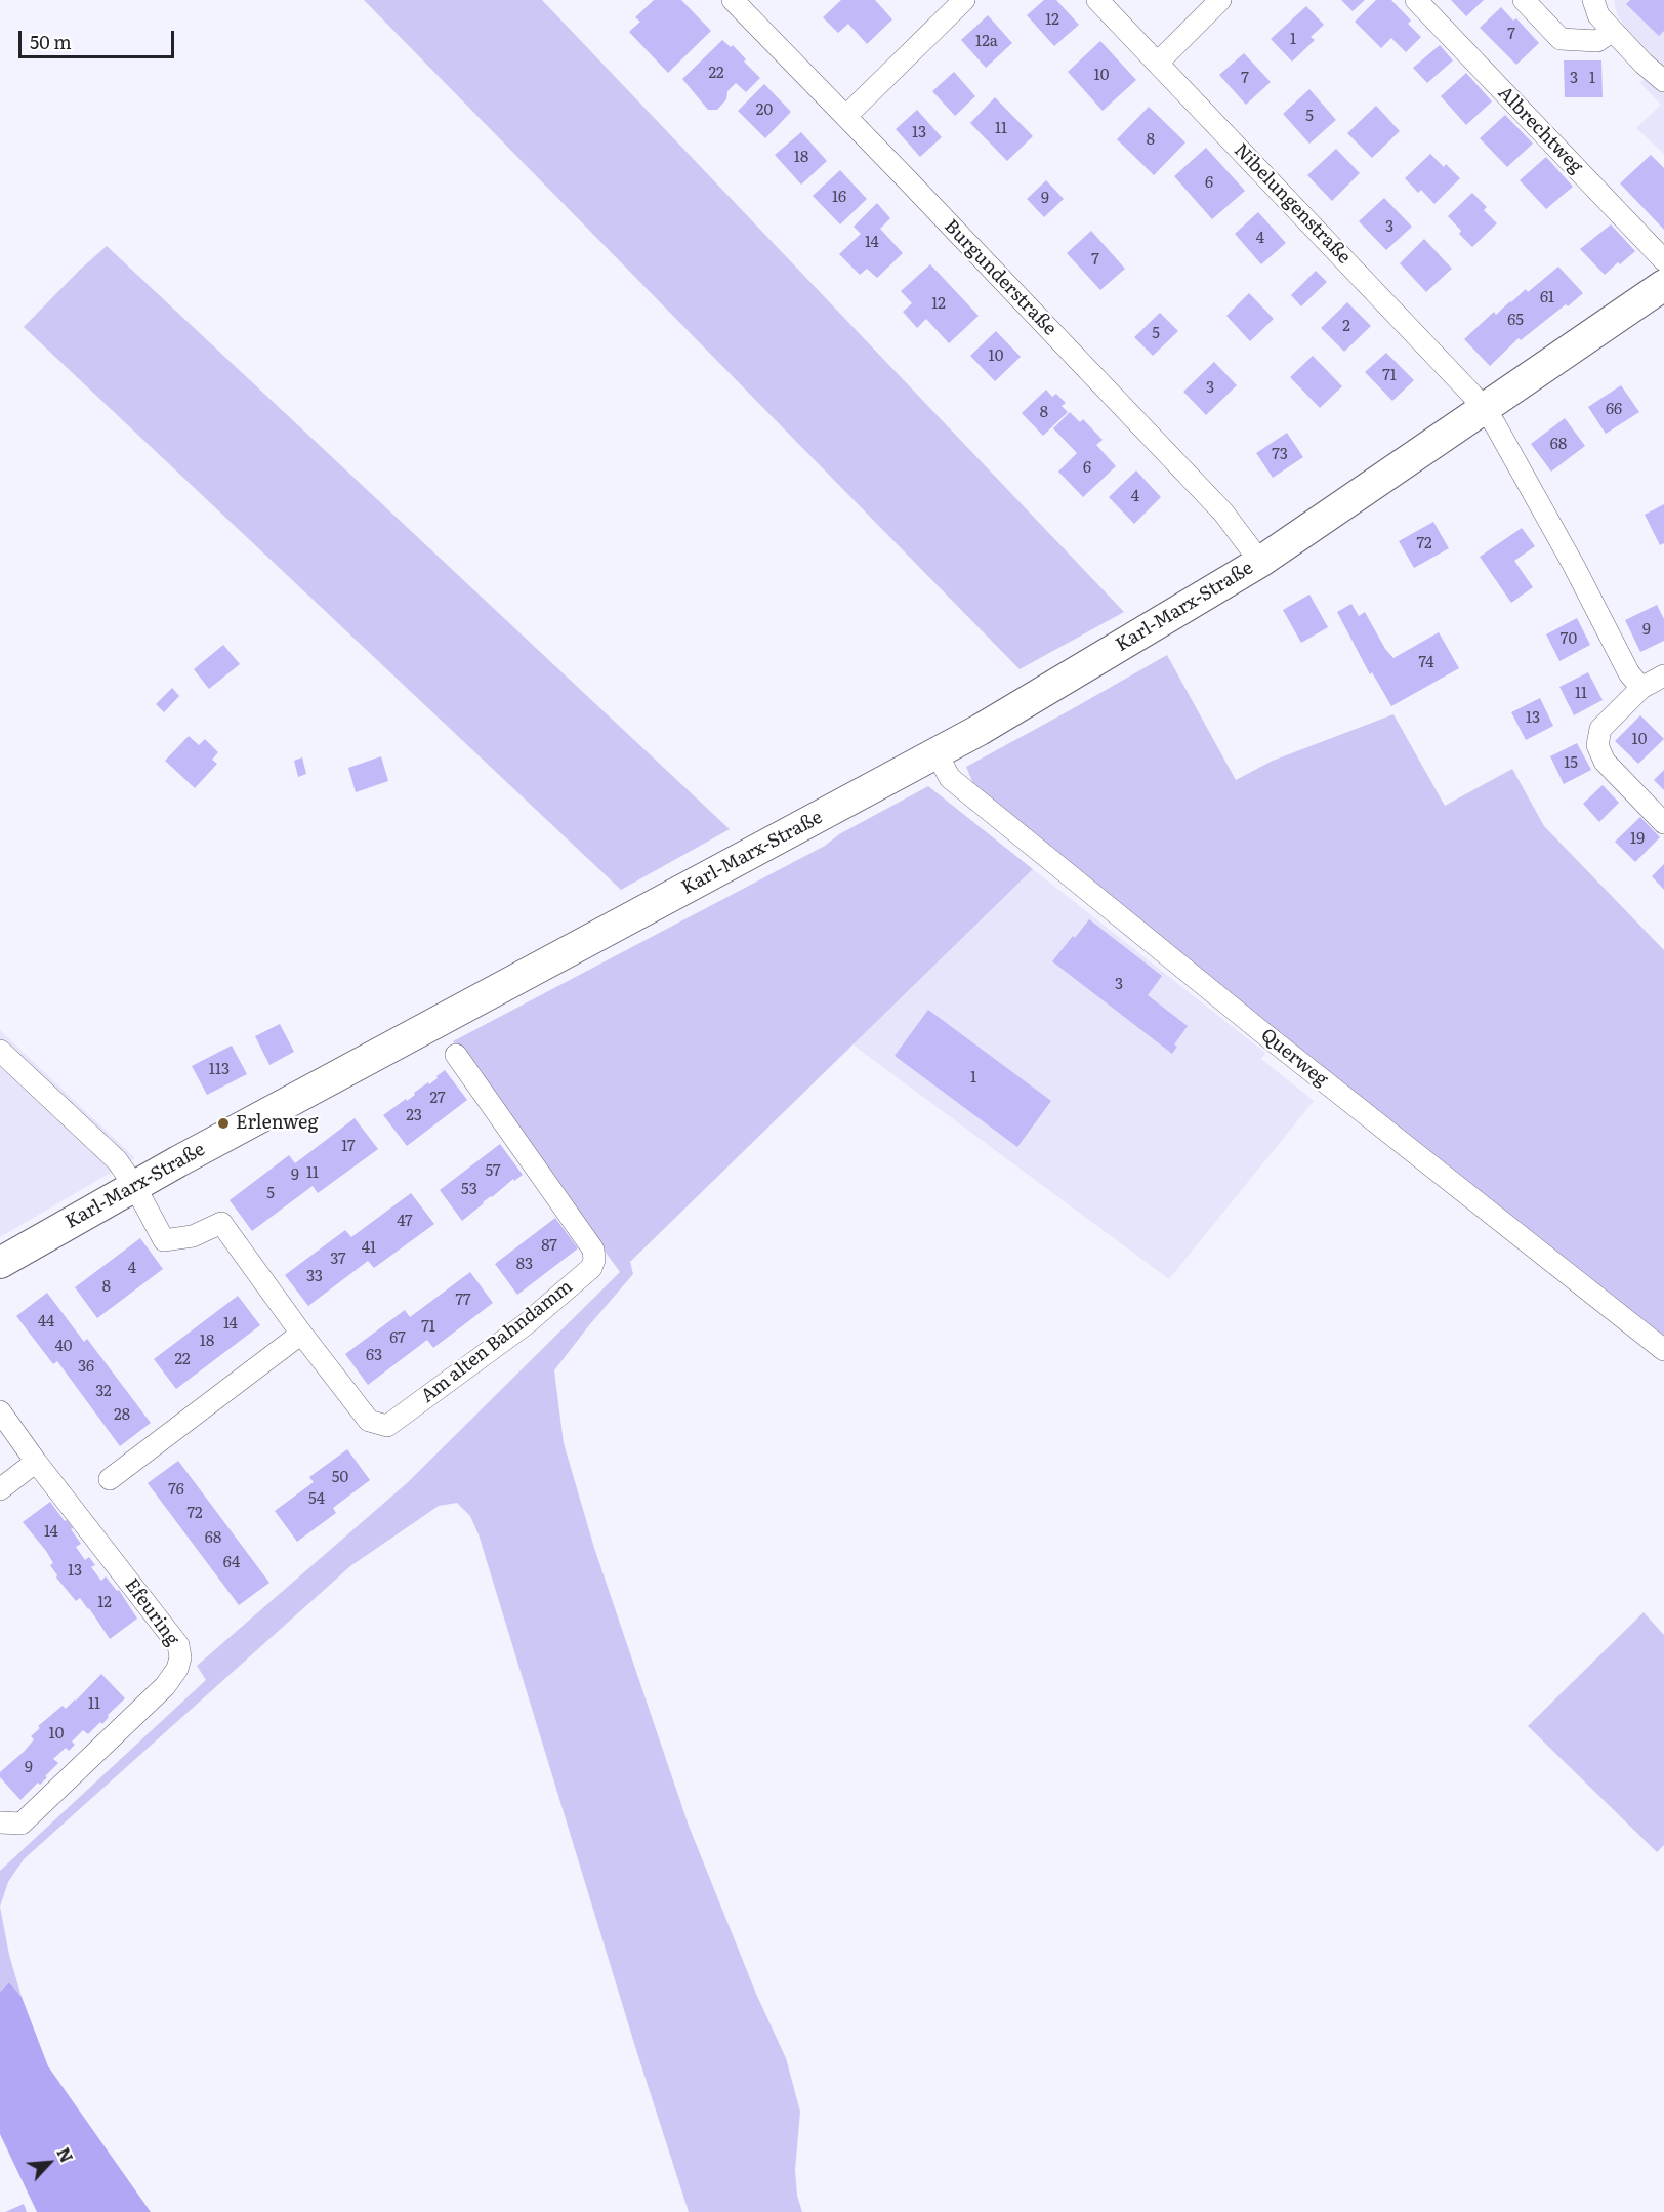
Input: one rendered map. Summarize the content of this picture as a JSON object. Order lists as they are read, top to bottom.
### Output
{
  "streets": {
    "main road": ["Karl-Marx-Straße"],
    "street": [
      "Albrechtweg",
      "Nibelungenstraße",
      "Burgunderstraße",
      "Querweg",
      "Am alten Bahndamm",
      "Efeuring"
    ]
  },
  "crossings": [
    ["Nibelungenstraße", "Karl-Marx-Straße"],
    ["Burgunderstraße", "Karl-Marx-Straße"],
    ["Karl-Marx-Straße", "Querweg"],
    ["Karl-Marx-Straße", "Am alten Bahndamm"]
  ],
  "places": ["Erlenweg"],
  "house_numbers": [
    "12",
    "7",
    "1",
    "12a",
    "22",
    "10",
    "7",
    "3",
    "1",
    "20",
    "5",
    "11",
    "13",
    "8",
    "18",
    "6",
    "16",
    "9",
    "3",
    "4",
    "14",
    "7",
    "61",
    "12",
    "65",
    "2",
    "5",
    "10",
    "71",
    "3",
    "66",
    "8",
    "68",
    "73",
    "6",
    "4",
    "72",
    "9",
    "70",
    "74",
    "11",
    "13",
    "10",
    "15",
    "19",
    "3",
    "113",
    "1",
    "27",
    "23",
    "17",
    "57",
    "11",
    "9",
    "53",
    "5",
    "47",
    "87",
    "41",
    "37",
    "83",
    "4",
    "33",
    "8",
    "77",
    "44",
    "14",
    "71",
    "67",
    "18",
    "40",
    "63",
    "22",
    "36",
    "32",
    "28",
    "50",
    "76",
    "54",
    "72",
    "14",
    "68",
    "64",
    "13",
    "12",
    "11",
    "10",
    "9"
  ],
  "scale_bar": "50 m",
  "north": "top right"
}
